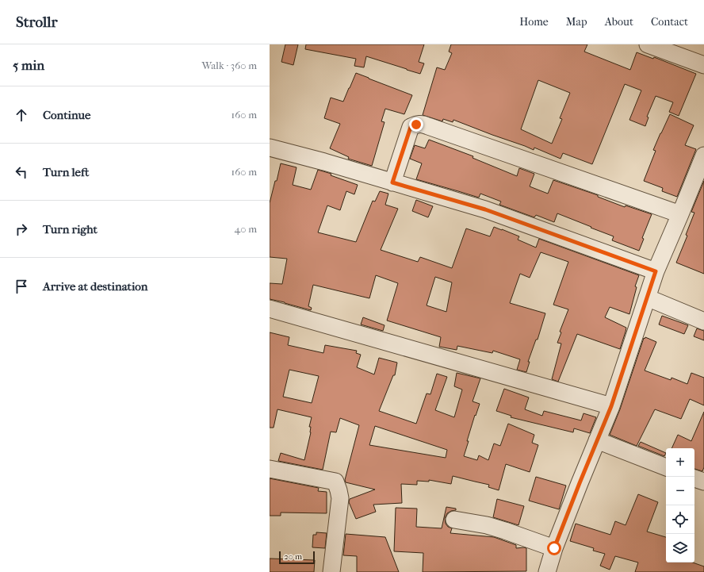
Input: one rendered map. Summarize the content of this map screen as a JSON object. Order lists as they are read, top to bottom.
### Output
{
  "scale_bar": "20 m",
  "page": {
    "header": "Strollr",
    "nav": [
      "Home",
      "Map",
      "About",
      "Contact"
    ],
    "heading": ["5 min", "Walk · 360 m"],
    "list": [
      ["Continue", "160 m"],
      ["Turn left", "160 m"],
      ["Turn right", "40 m"],
      "Arrive at destination"
    ],
    "map_buttons": ["+", "−"],
    "scale": "20 m"
  }
}
